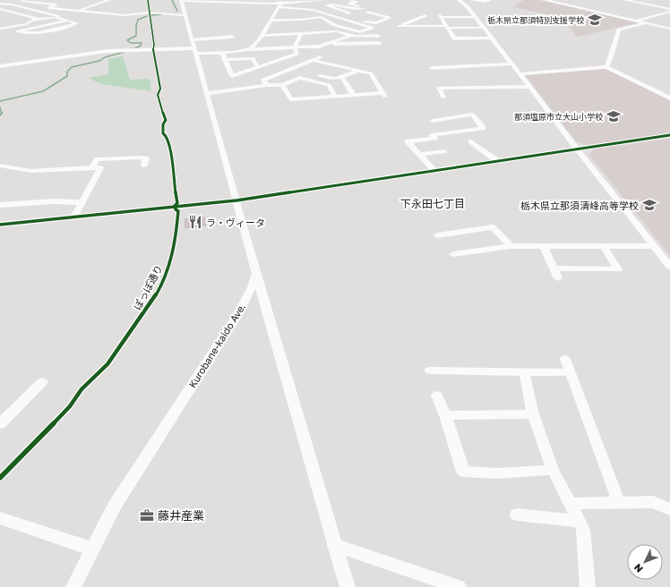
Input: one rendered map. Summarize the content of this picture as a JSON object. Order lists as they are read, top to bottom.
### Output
{
  "streets": {
    "street": ["Kurobane-kaido Ave."],
    "cycle path": ["ぽっぽ通り"]
  },
  "districts": ["下永田七丁目"],
  "places": {
    "school or university": ["栃木県立那須特別支援学校", "那須塩原市立大山小学校", "栃木県立那須清峰高等学校"],
    "restaurant": ["ラ・ヴィータ"],
    "office": ["藤井産業"]
  },
  "north": "bottom left"
}
